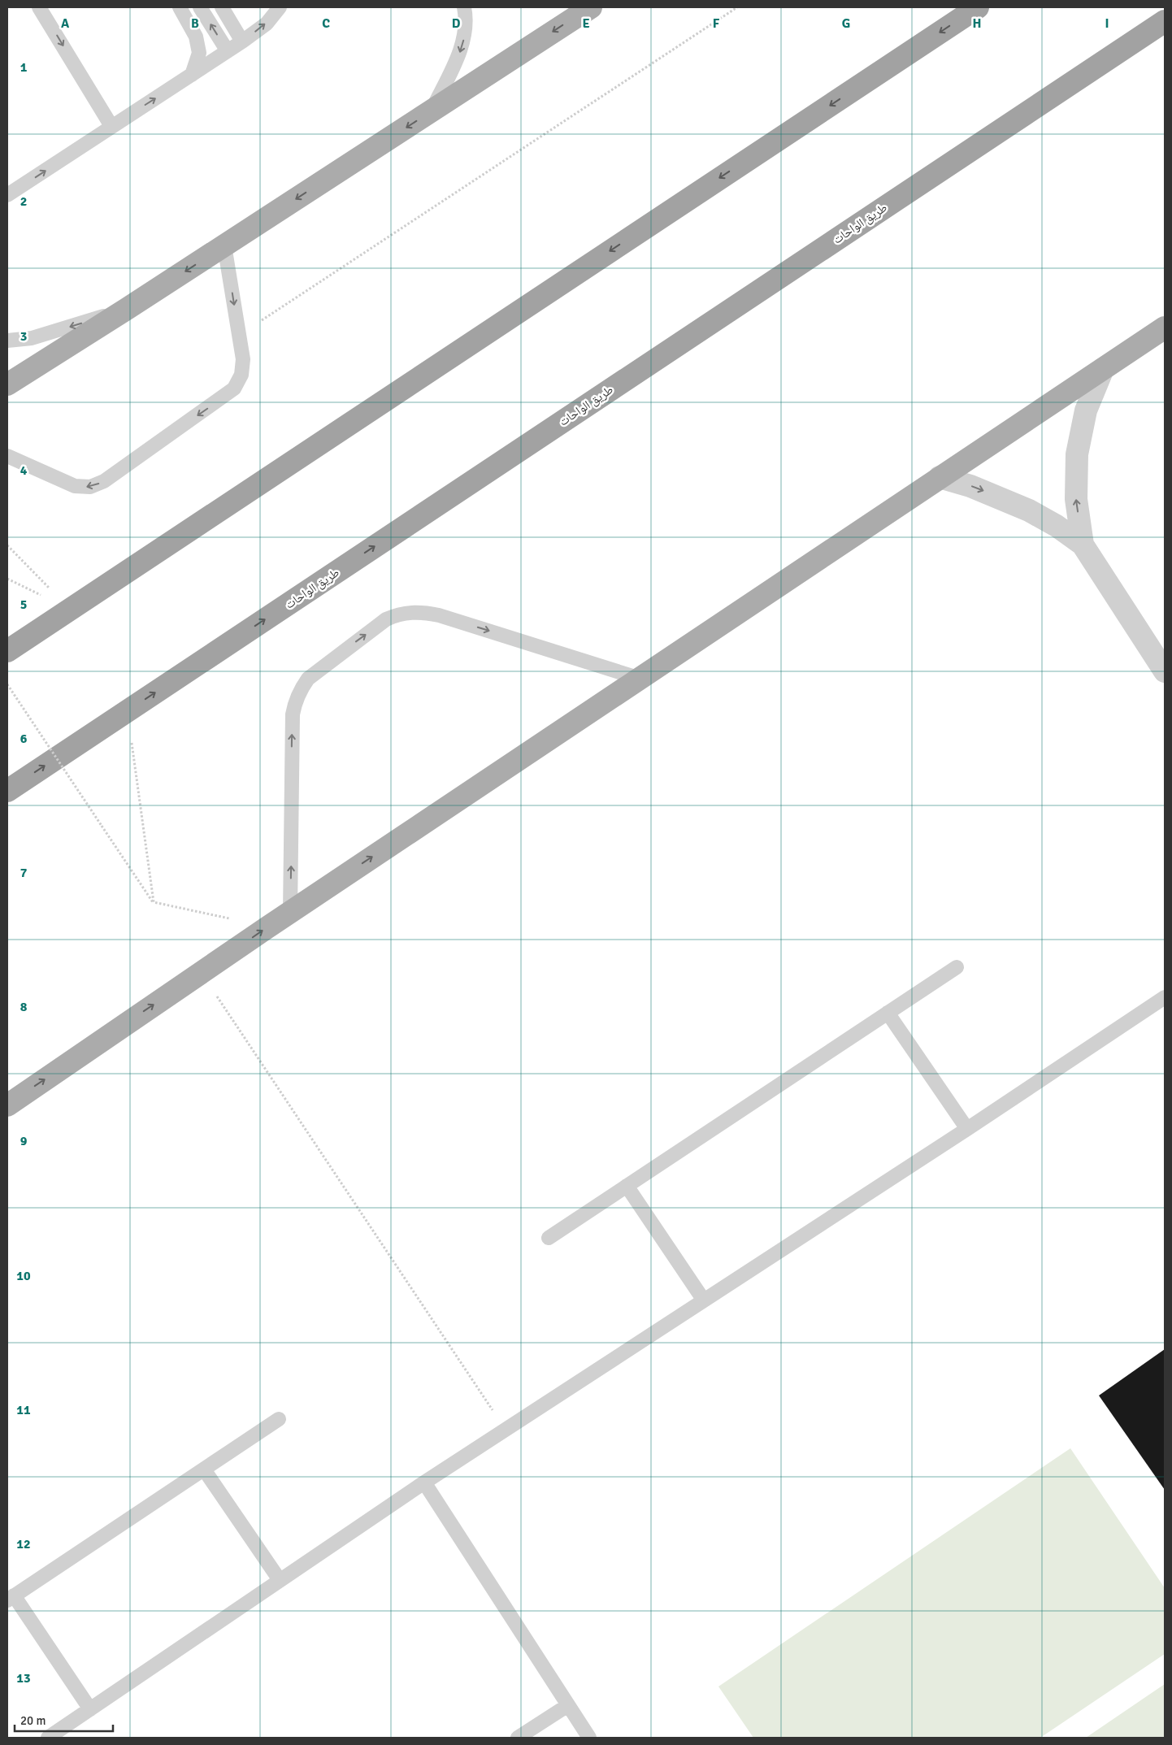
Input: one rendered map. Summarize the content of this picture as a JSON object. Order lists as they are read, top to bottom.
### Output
{
  "streets": {
    "highway": ["طريق الواحات"]
  },
  "scale_bar": "20 m",
  "grid": {
    "columns": [
      "A",
      "B",
      "C",
      "D",
      "E",
      "F",
      "G",
      "H",
      "I"
    ],
    "rows": [
      "1",
      "2",
      "3",
      "4",
      "5",
      "6",
      "7",
      "8",
      "9",
      "10",
      "11",
      "12",
      "13"
    ]
  }
}
